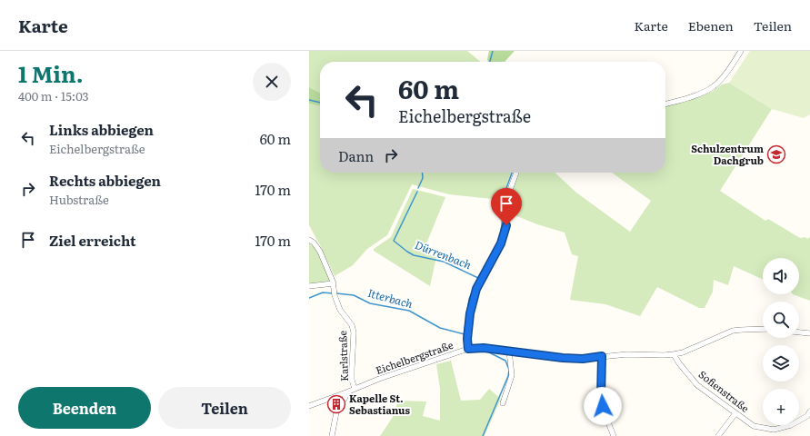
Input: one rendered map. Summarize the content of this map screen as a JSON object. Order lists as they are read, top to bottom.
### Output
{
  "streets": {
    "street": ["Karlstraße", "Eichelbergstraße", "Sofienstraße"]
  },
  "crossings": [
    ["Karlstraße", "Eichelbergstraße"],
    ["Eichelbergstraße", "Sofienstraße"]
  ],
  "water": ["Dürrenbach", "Itterbach"],
  "places": {
    "school or university": ["Schulzentrum Dachgrub"],
    "building": ["Kapelle St. Sebastianus"]
  },
  "page": {
    "header": "Karte",
    "nav": ["Karte", "Ebenen", "Teilen"],
    "heading": ["1 Min.", "400 m · 15:03"],
    "turn": ["60 m", "Eichelbergstraße"],
    "list": [
      {
        "name": "Links abbiegen",
        "note": "Eichelbergstraße",
        "value": "60 m"
      },
      {
        "name": "Rechts abbiegen",
        "note": "Hubstraße",
        "value": "170 m"
      },
      {
        "name": "Ziel erreicht",
        "value": "170 m"
      }
    ],
    "then": "Dann",
    "map_buttons": "+",
    "buttons": ["Beenden", "Teilen"]
  }
}
